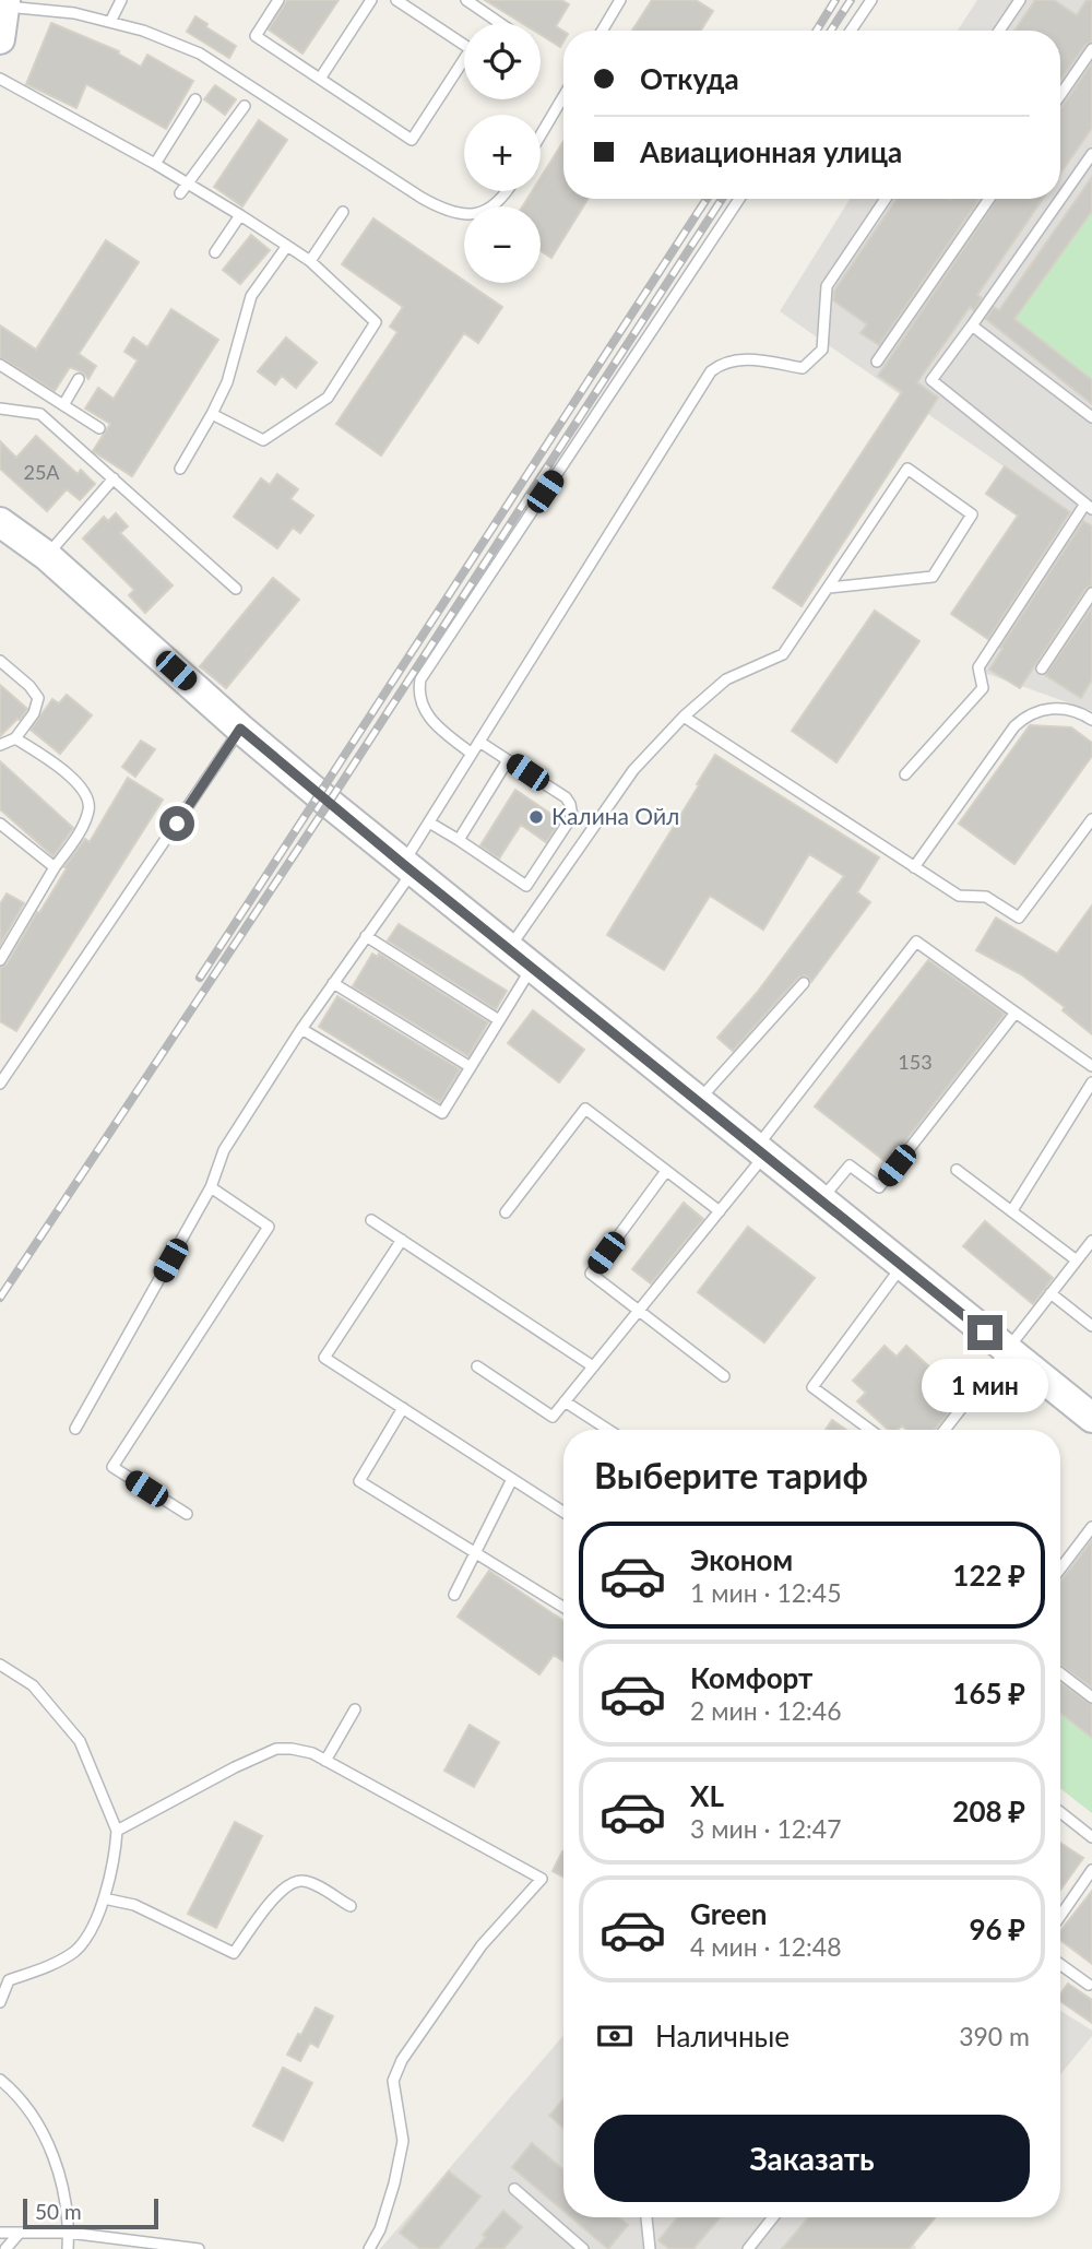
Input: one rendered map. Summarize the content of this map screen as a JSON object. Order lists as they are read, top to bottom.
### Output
{
  "places": ["Калина Ойл"],
  "house_numbers": ["25А", "153"],
  "scale_bar": "50 m",
  "page": {
    "map_buttons": ["+", "−"],
    "banner": ["Откуда", "Авиационная улица"],
    "bubble": "1 мин",
    "heading": "Выберите тариф",
    "list": [
      {
        "name": "Эконом",
        "note": "1 мин · 12:45",
        "value": "122 ₽"
      },
      {
        "name": "Комфорт",
        "note": "2 мин · 12:46",
        "value": "165 ₽"
      },
      {
        "name": "XL",
        "note": "3 мин · 12:47",
        "value": "208 ₽"
      },
      {
        "name": "Green",
        "note": "4 мин · 12:48",
        "value": "96 ₽"
      }
    ],
    "pay": ["Наличные", "390 m"],
    "buttons": "Заказать",
    "scale": "50 m"
  }
}
